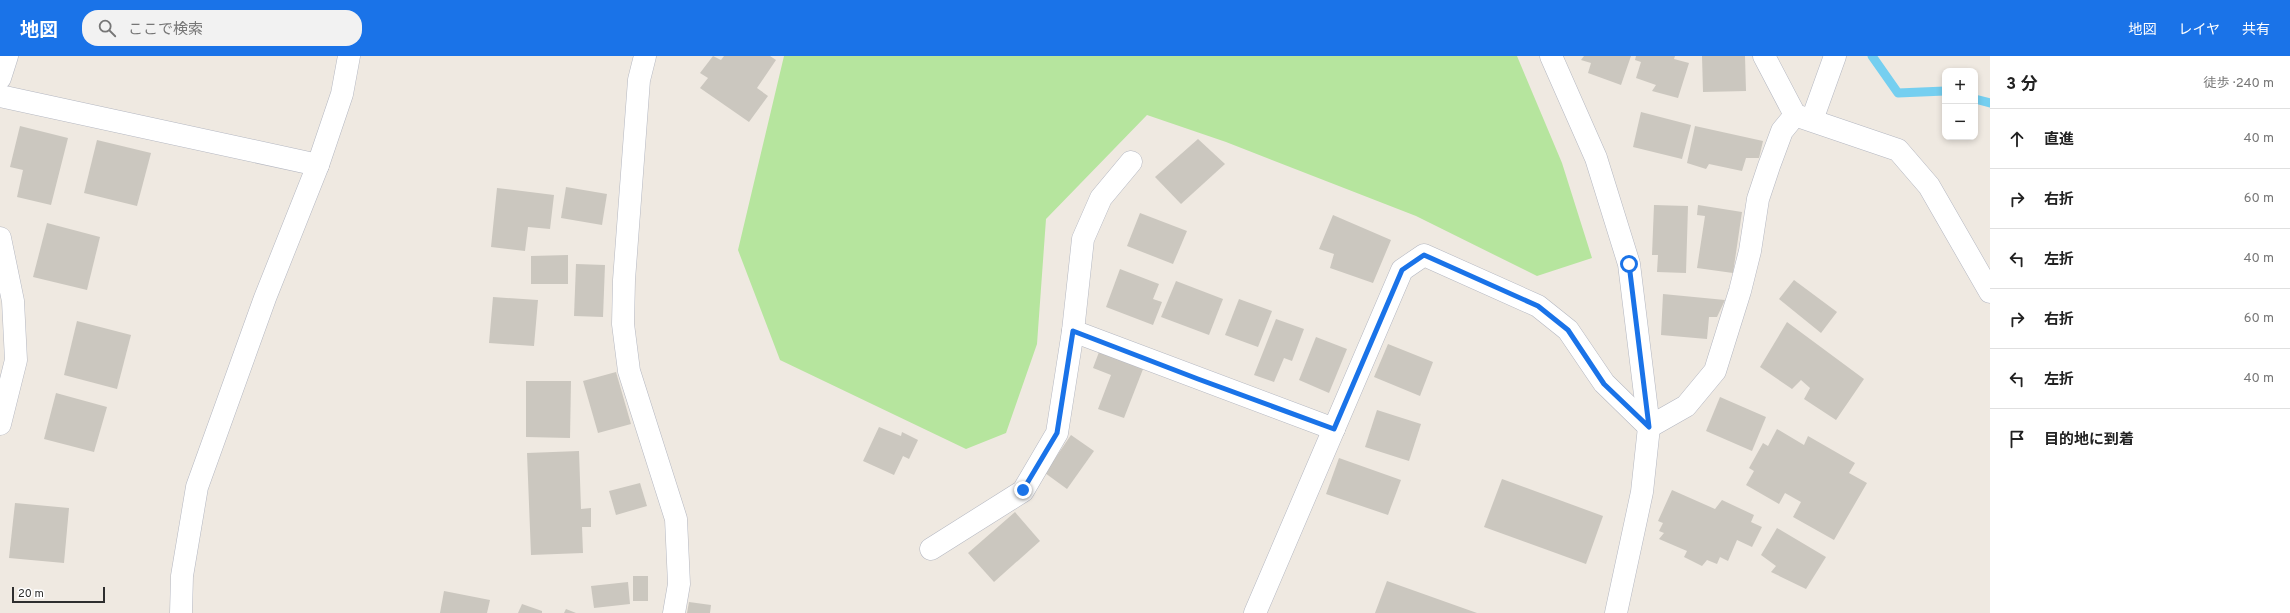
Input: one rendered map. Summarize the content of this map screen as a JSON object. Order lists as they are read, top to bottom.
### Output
{
  "scale_bar": "20 m",
  "page": {
    "header": "地図",
    "search": "ここで検索",
    "nav": ["地図", "レイヤ", "共有"],
    "heading": ["3 分", "徒歩 · 240 m"],
    "map_buttons": ["+", "−"],
    "list": [
      ["直進", "40 m"],
      ["右折", "60 m"],
      ["左折", "40 m"],
      ["右折", "60 m"],
      ["左折", "40 m"],
      "目的地に到着"
    ],
    "scale": "20 m"
  }
}
